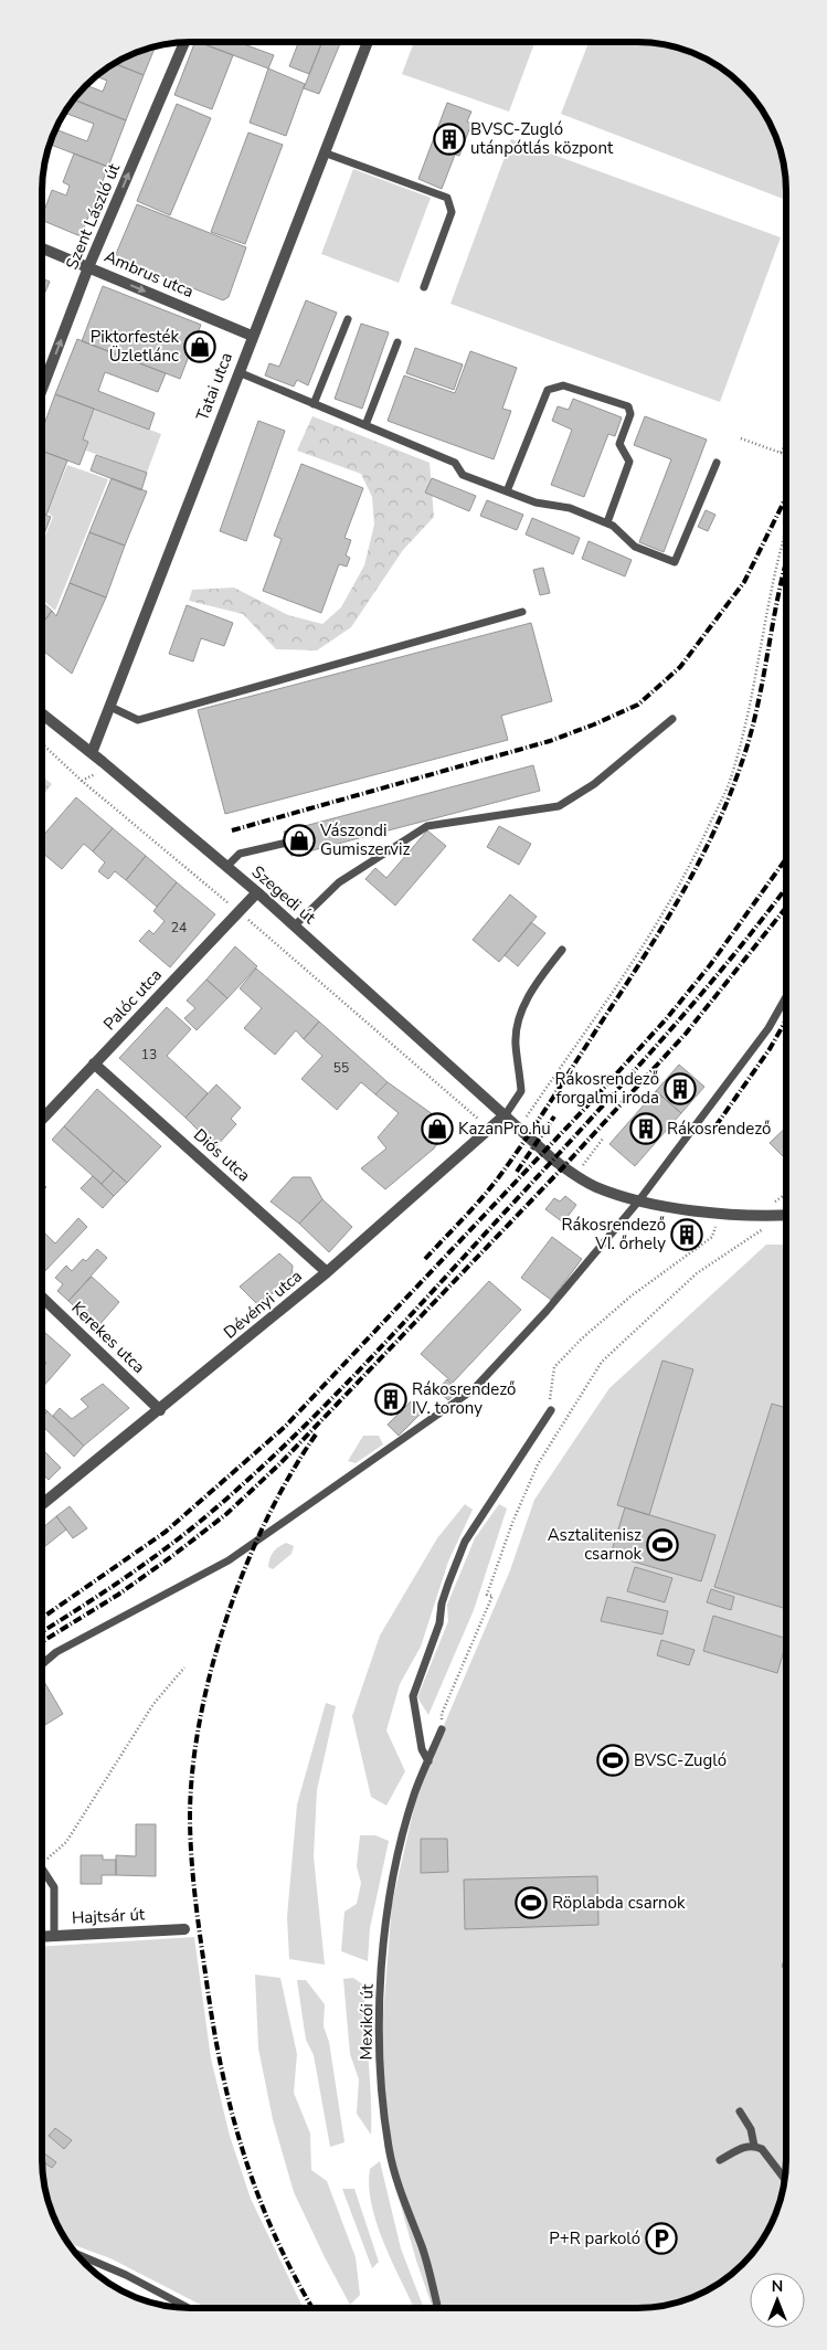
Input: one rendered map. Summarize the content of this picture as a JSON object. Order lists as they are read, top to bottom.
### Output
{
  "streets": {
    "street": [
      "Szent László út",
      "Ambrus utca",
      "Tatai utca",
      "Szegedi út",
      "Palóc utca",
      "Diós utca",
      "Dévényi utca",
      "Kerekes utca",
      "Hajtsár út"
    ],
    "lane": ["Mexikói út"]
  },
  "crossings": [
    ["Szent László út", "Ambrus utca"],
    ["Ambrus utca", "Tatai utca"],
    ["Tatai utca", "Szegedi út"],
    ["Szegedi út", "Palóc utca"],
    ["Szegedi út", "Dévényi utca"],
    ["Palóc utca", "Diós utca"],
    ["Diós utca", "Dévényi utca"],
    ["Dévényi utca", "Kerekes utca"]
  ],
  "one_way": ["Szent László út", "Ambrus utca"],
  "places": {
    "building": [
      "BVSC-Zugló utánpótlás központ",
      "Rákosrendező forgalmi iroda",
      "Rákosrendező",
      "Rákosrendező VI. őrhely",
      "Rákosrendező IV. torony"
    ],
    "shop": ["Piktorfesték Üzletlánc", "Vászondi Gumiszerviz", "KazanPro.hu"],
    "sports": ["Asztalitenisz csarnok", "BVSC-Zugló", "Röplabda csarnok"],
    "parking": ["P+R parkoló"]
  },
  "house_numbers": ["24", "13", "55"],
  "north": "top"
}
